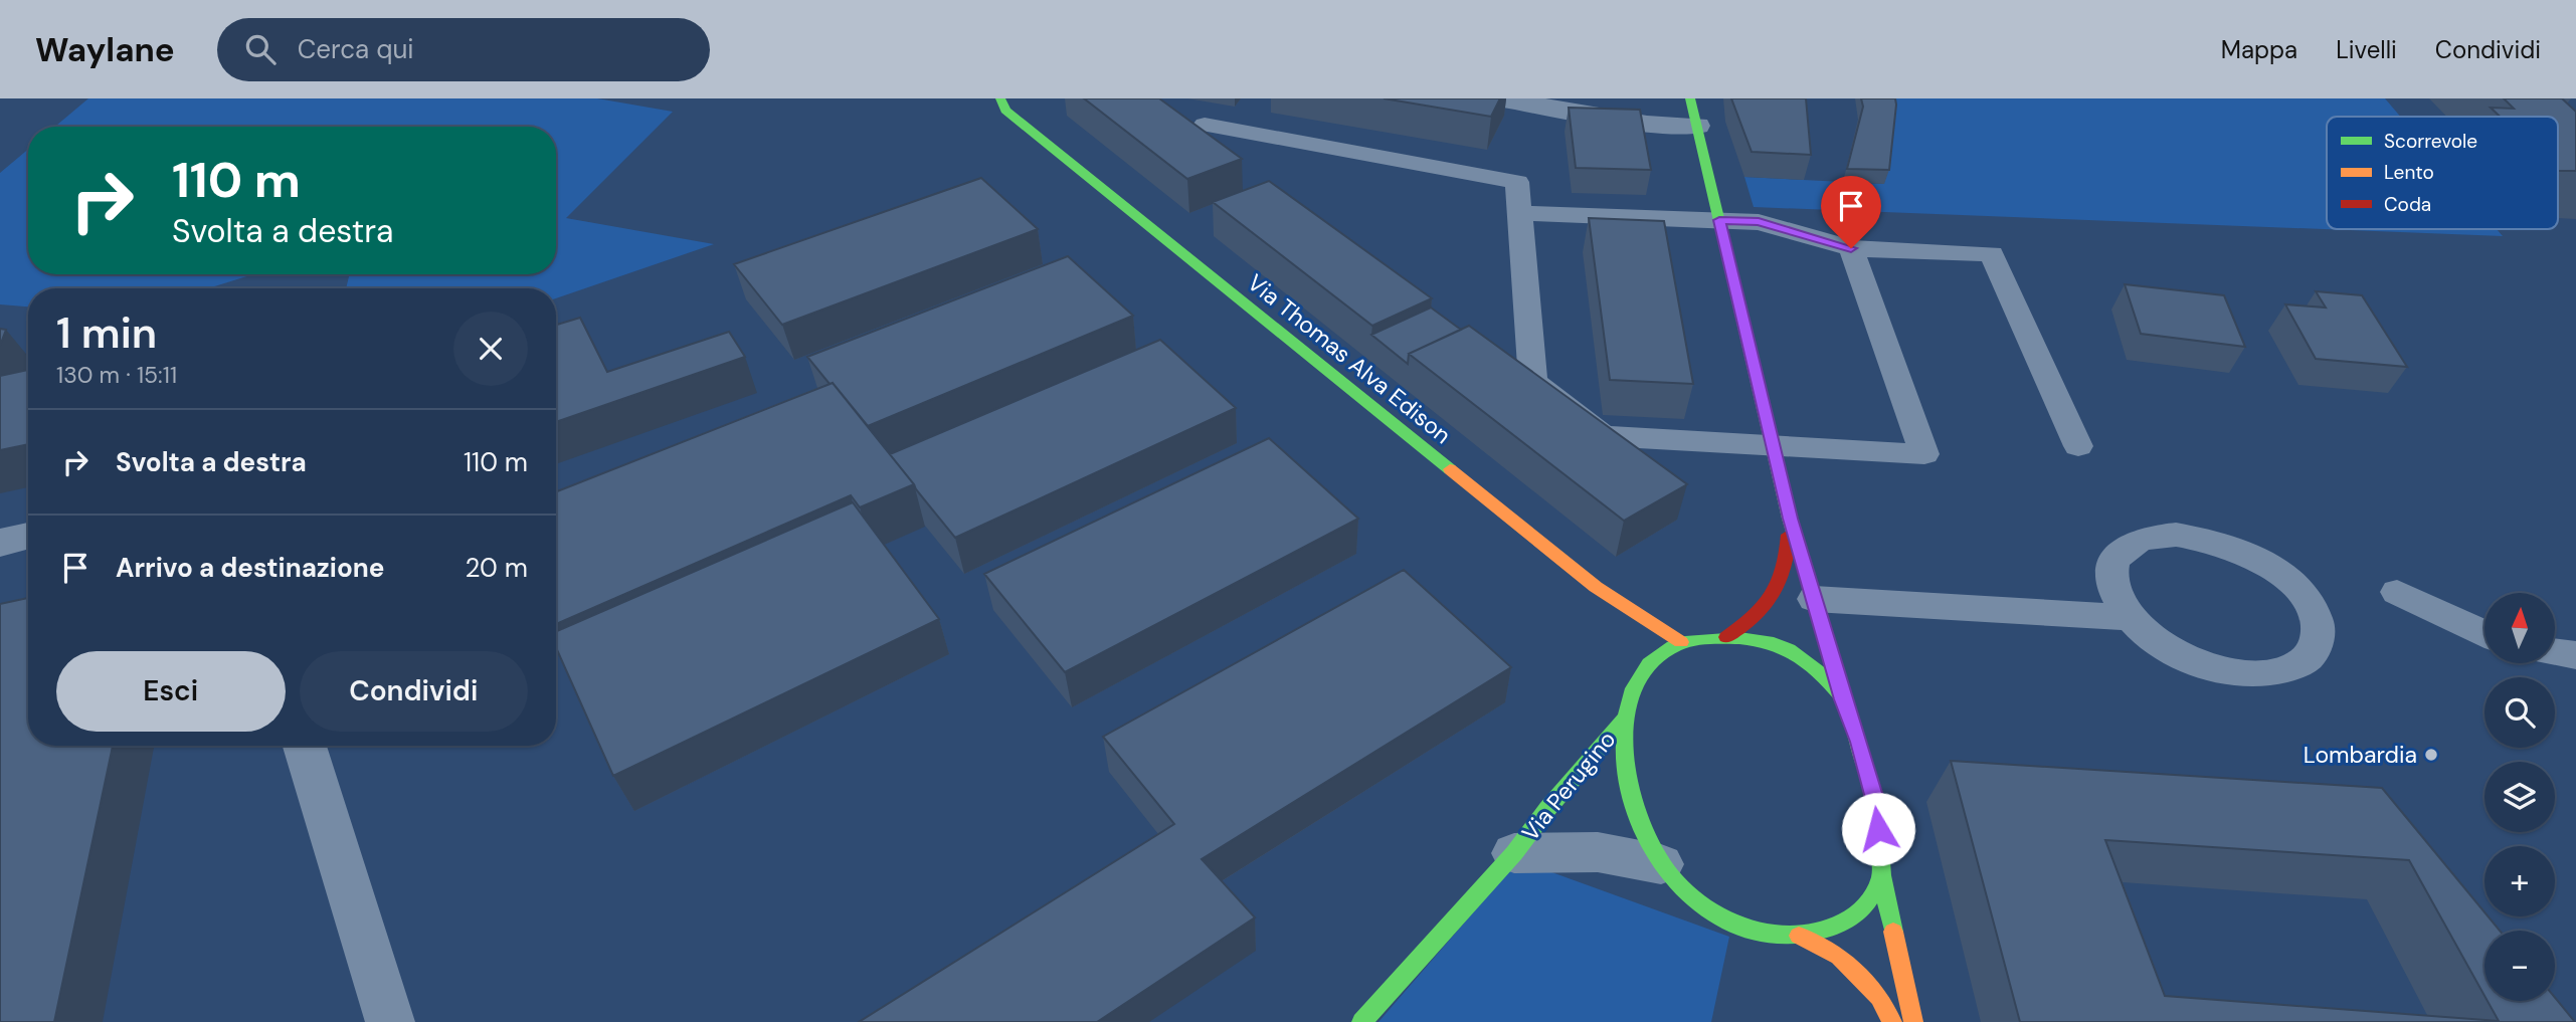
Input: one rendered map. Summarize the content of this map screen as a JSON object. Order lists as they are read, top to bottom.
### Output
{
  "streets": {
    "street": ["Via Thomas Alva Edison", "Via Perugino"]
  },
  "places": ["Lombardia"],
  "legend": ["Scorrevole", "Lento", "Coda"],
  "north": "top",
  "page": {
    "header": "Waylane",
    "search": "Cerca qui",
    "nav": ["Mappa", "Livelli", "Condividi"],
    "turn": ["110 m", "Svolta a destra"],
    "heading": ["1 min", "130 m · 15:11"],
    "list": [
      {
        "name": "Svolta a destra",
        "value": "110 m"
      },
      {
        "name": "Arrivo a destinazione",
        "value": "20 m"
      }
    ],
    "map_buttons": ["+", "−"],
    "buttons": ["Esci", "Condividi"]
  }
}
